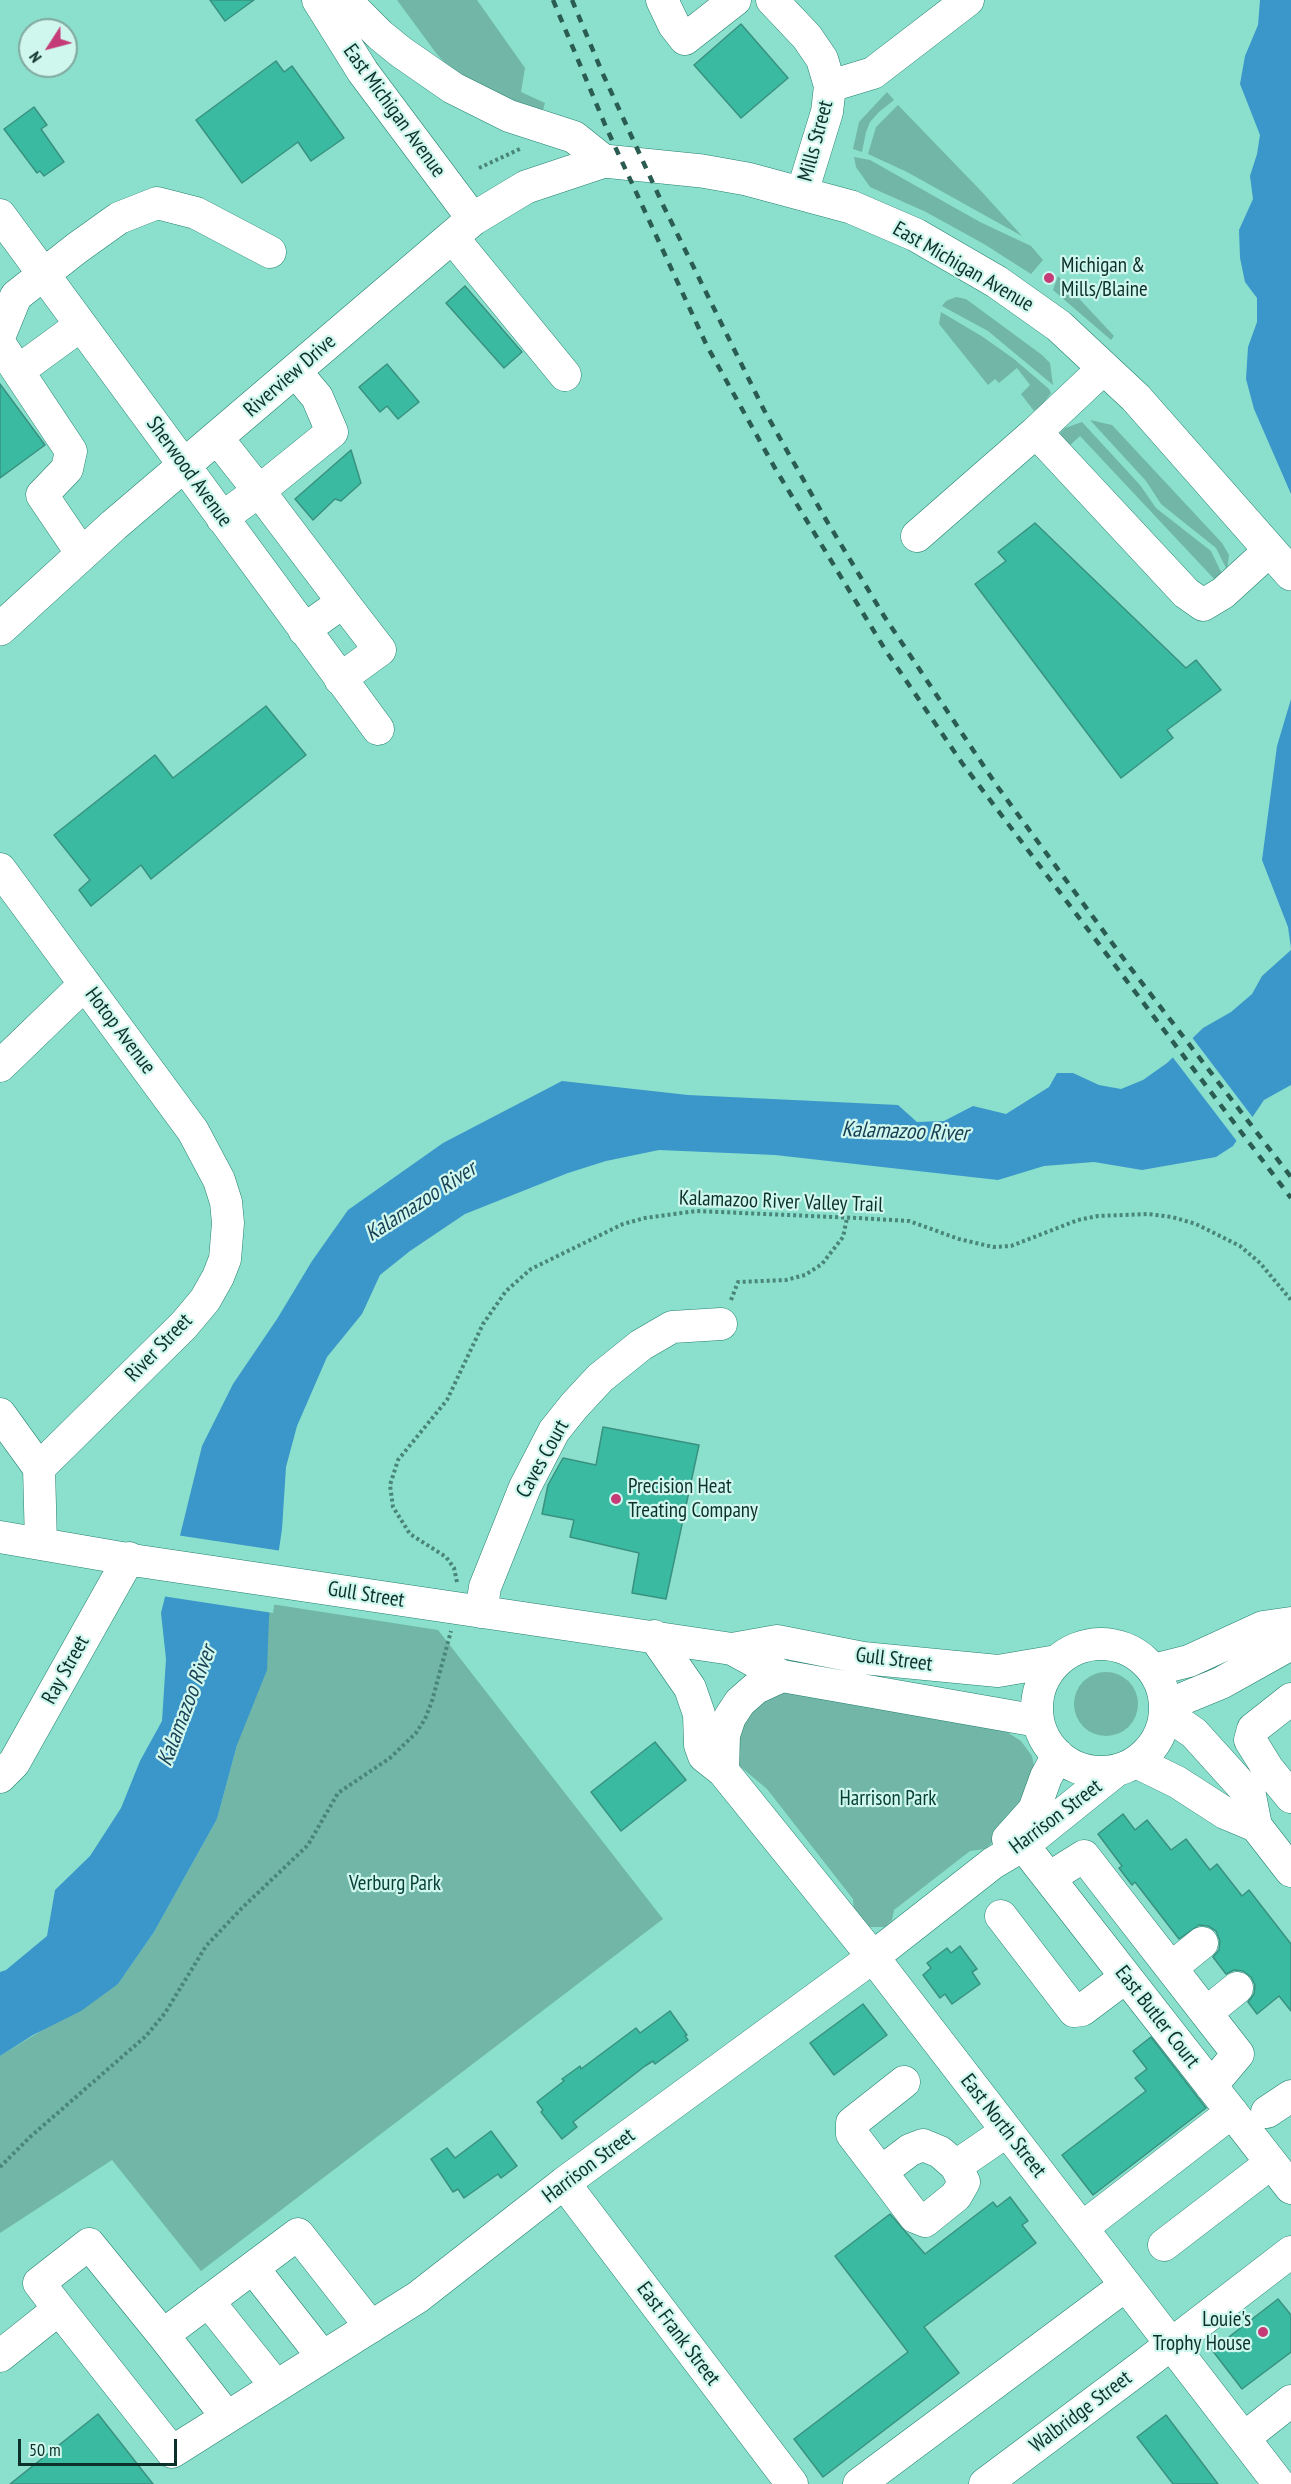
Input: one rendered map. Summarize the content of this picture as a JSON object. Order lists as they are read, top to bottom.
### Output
{
  "streets": {
    "main road": ["East Michigan Avenue", "Riverview Drive"],
    "street": [
      "Mills Street",
      "Sherwood Avenue",
      "Hotop Avenue",
      "River Street",
      "Caves Court",
      "Gull Street",
      "Ray Street",
      "Harrison Street",
      "East Butler Court",
      "East North Street",
      "East Frank Street",
      "Walbridge Street"
    ],
    "path": ["Kalamazoo River Valley Trail"]
  },
  "crossings": [
    ["East Michigan Avenue", "Mills Street"],
    ["East Michigan Avenue", "Riverview Drive"],
    ["Riverview Drive", "Sherwood Avenue"],
    ["Hotop Avenue", "River Street"],
    ["Kalamazoo River Valley Trail", "Caves Court"],
    ["Kalamazoo River Valley Trail", "Gull Street"],
    ["Caves Court", "Gull Street"],
    ["Gull Street", "Ray Street"],
    ["Gull Street", "Harrison Street"],
    ["Gull Street", "East North Street"],
    ["Harrison Street", "East Butler Court"],
    ["Harrison Street", "East North Street"],
    ["Harrison Street", "East Frank Street"],
    ["East North Street", "Walbridge Street"]
  ],
  "water": ["Kalamazoo River"],
  "parks": ["Harrison Park", "Verburg Park"],
  "places": ["Michigan & Mills/Blaine", "Precision Heat Treating Company", "Louie's Trophy House"],
  "scale_bar": "50 m",
  "north": "bottom left"
}
